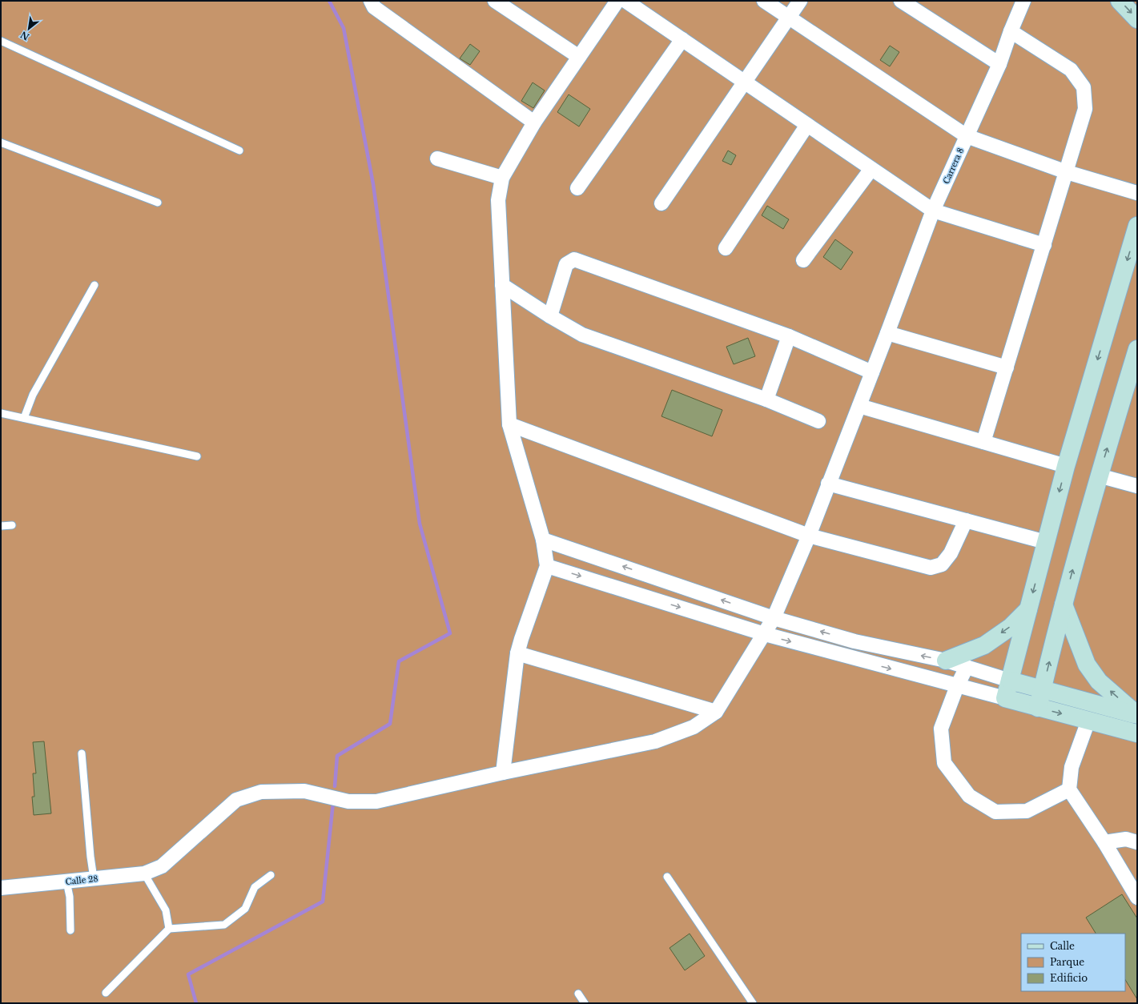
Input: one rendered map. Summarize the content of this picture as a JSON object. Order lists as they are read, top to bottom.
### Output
{
  "streets": {
    "street": ["Carrera 8", "Calle 28"]
  },
  "crossings": [
    ["Carrera 8", "Calle 28"]
  ],
  "legend": ["Calle", "Parque", "Edificio"],
  "north": "bottom left"
}
